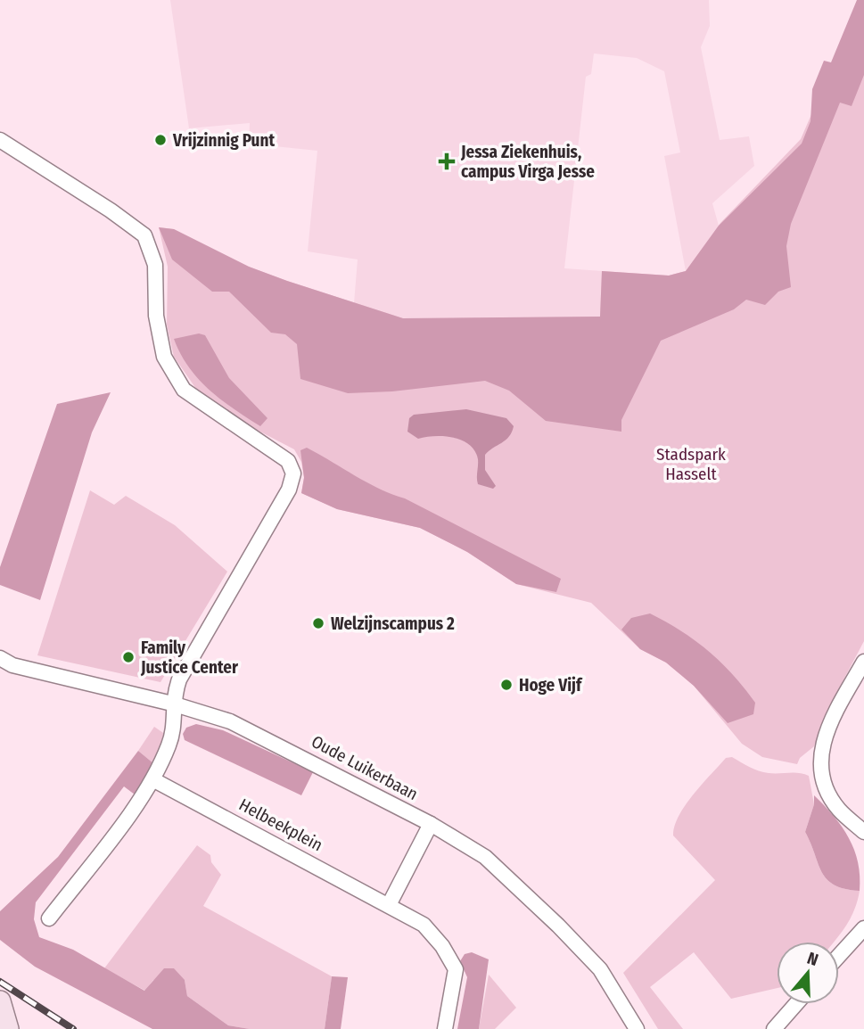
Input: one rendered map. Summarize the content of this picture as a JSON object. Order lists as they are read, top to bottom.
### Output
{
  "streets": {
    "street": ["Oude Luikerbaan", "Helbeekplein"]
  },
  "parks": ["Stadspark Hasselt"],
  "places": {
    "other": [
      "Vrijzinnig Punt",
      "Welzijnscampus 2",
      "Family Justice Center",
      "Hoge Vijf"
    ],
    "health": ["Jessa Ziekenhuis, campus Virga Jesse"]
  },
  "north": "top"
}
